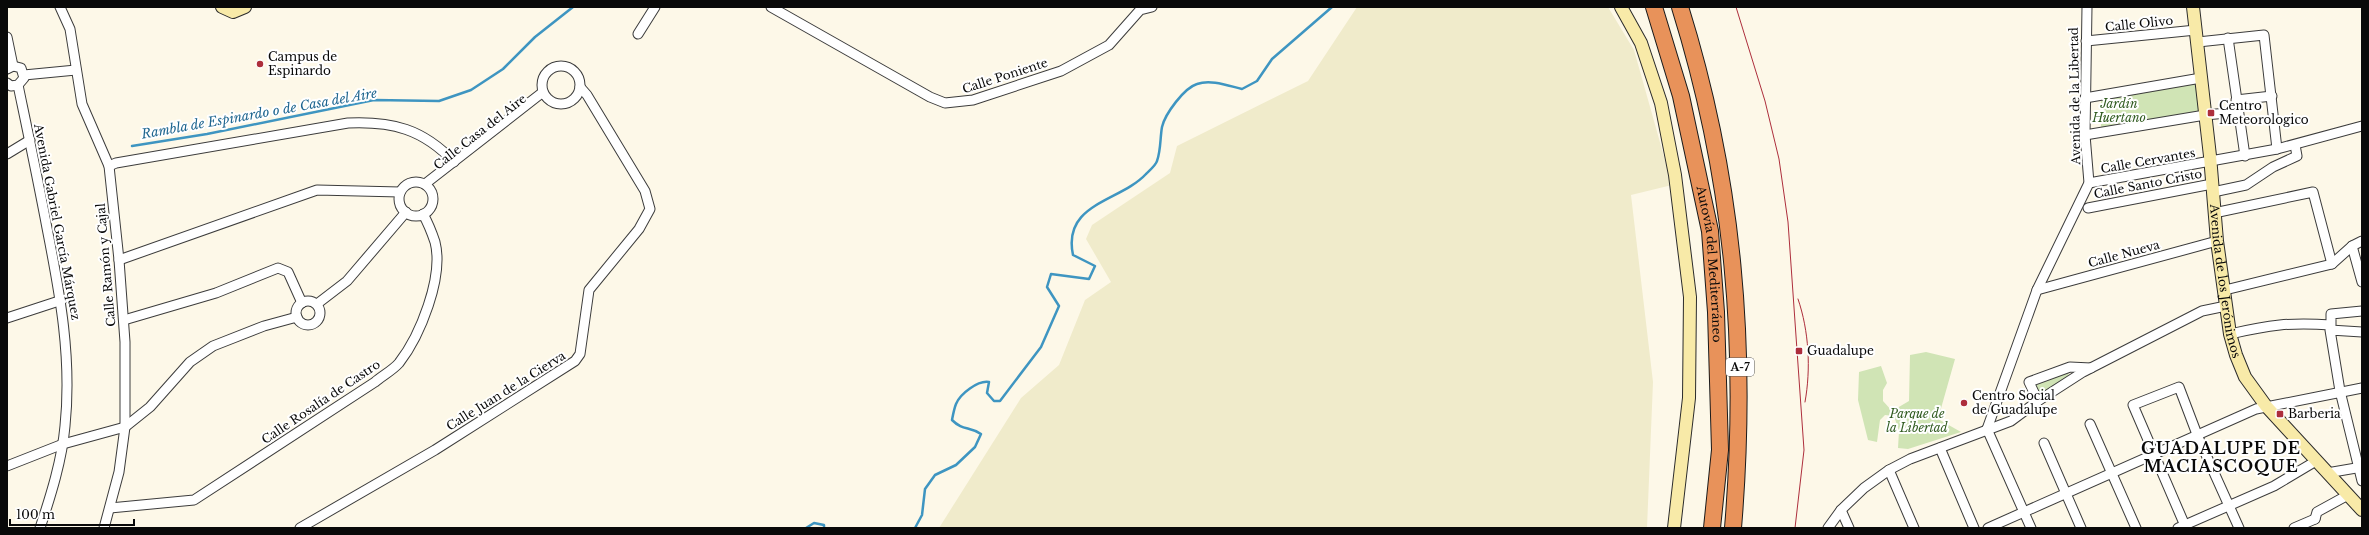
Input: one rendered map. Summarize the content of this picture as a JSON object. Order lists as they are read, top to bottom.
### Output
{
  "streets": {
    "highway": ["Autovía del Mediterráneo", "A-7"],
    "main road": ["Avenida de los Jerónimos"],
    "street": [
      "Calle Olivo",
      "Calle Poniente",
      "Avenida de la Libertad",
      "Calle Casa del Aire",
      "Calle Cervantes",
      "Calle Santo Cristo",
      "Avenida Gabriel García Márquez",
      "Calle Nueva",
      "Calle Ramón y Cajal",
      "Calle Juan de la Cierva",
      "Calle Rosalía de Castro"
    ]
  },
  "crossings": [
    ["Calle Olivo", "Avenida de la Libertad"],
    ["Calle Olivo", "Avenida de los Jerónimos"],
    ["Avenida de la Libertad", "Calle Cervantes"],
    ["Calle Casa del Aire", "Calle Juan de la Cierva"],
    ["Calle Casa del Aire", "Calle Rosalía de Castro"],
    ["Calle Cervantes", "Calle Santo Cristo"],
    ["Calle Cervantes", "Avenida de los Jerónimos"],
    ["Calle Santo Cristo", "Avenida de los Jerónimos"],
    ["Calle Nueva", "Avenida de los Jerónimos"],
    ["Calle Ramón y Cajal", "Calle Rosalía de Castro"]
  ],
  "districts": ["GUADALUPE DE MACIASCOQUE"],
  "water": ["Rambla de Espinardo o de Casa del Aire"],
  "parks": ["Jardín Huertano", "Parque de la Libertad"],
  "places": {
    "other": ["Campus de Espinardo", "Centro Social de Guadalupe"],
    "transit": ["Centro Meteorologico", "Guadalupe", "Barberia"]
  },
  "scale_bar": "100 m"
}
